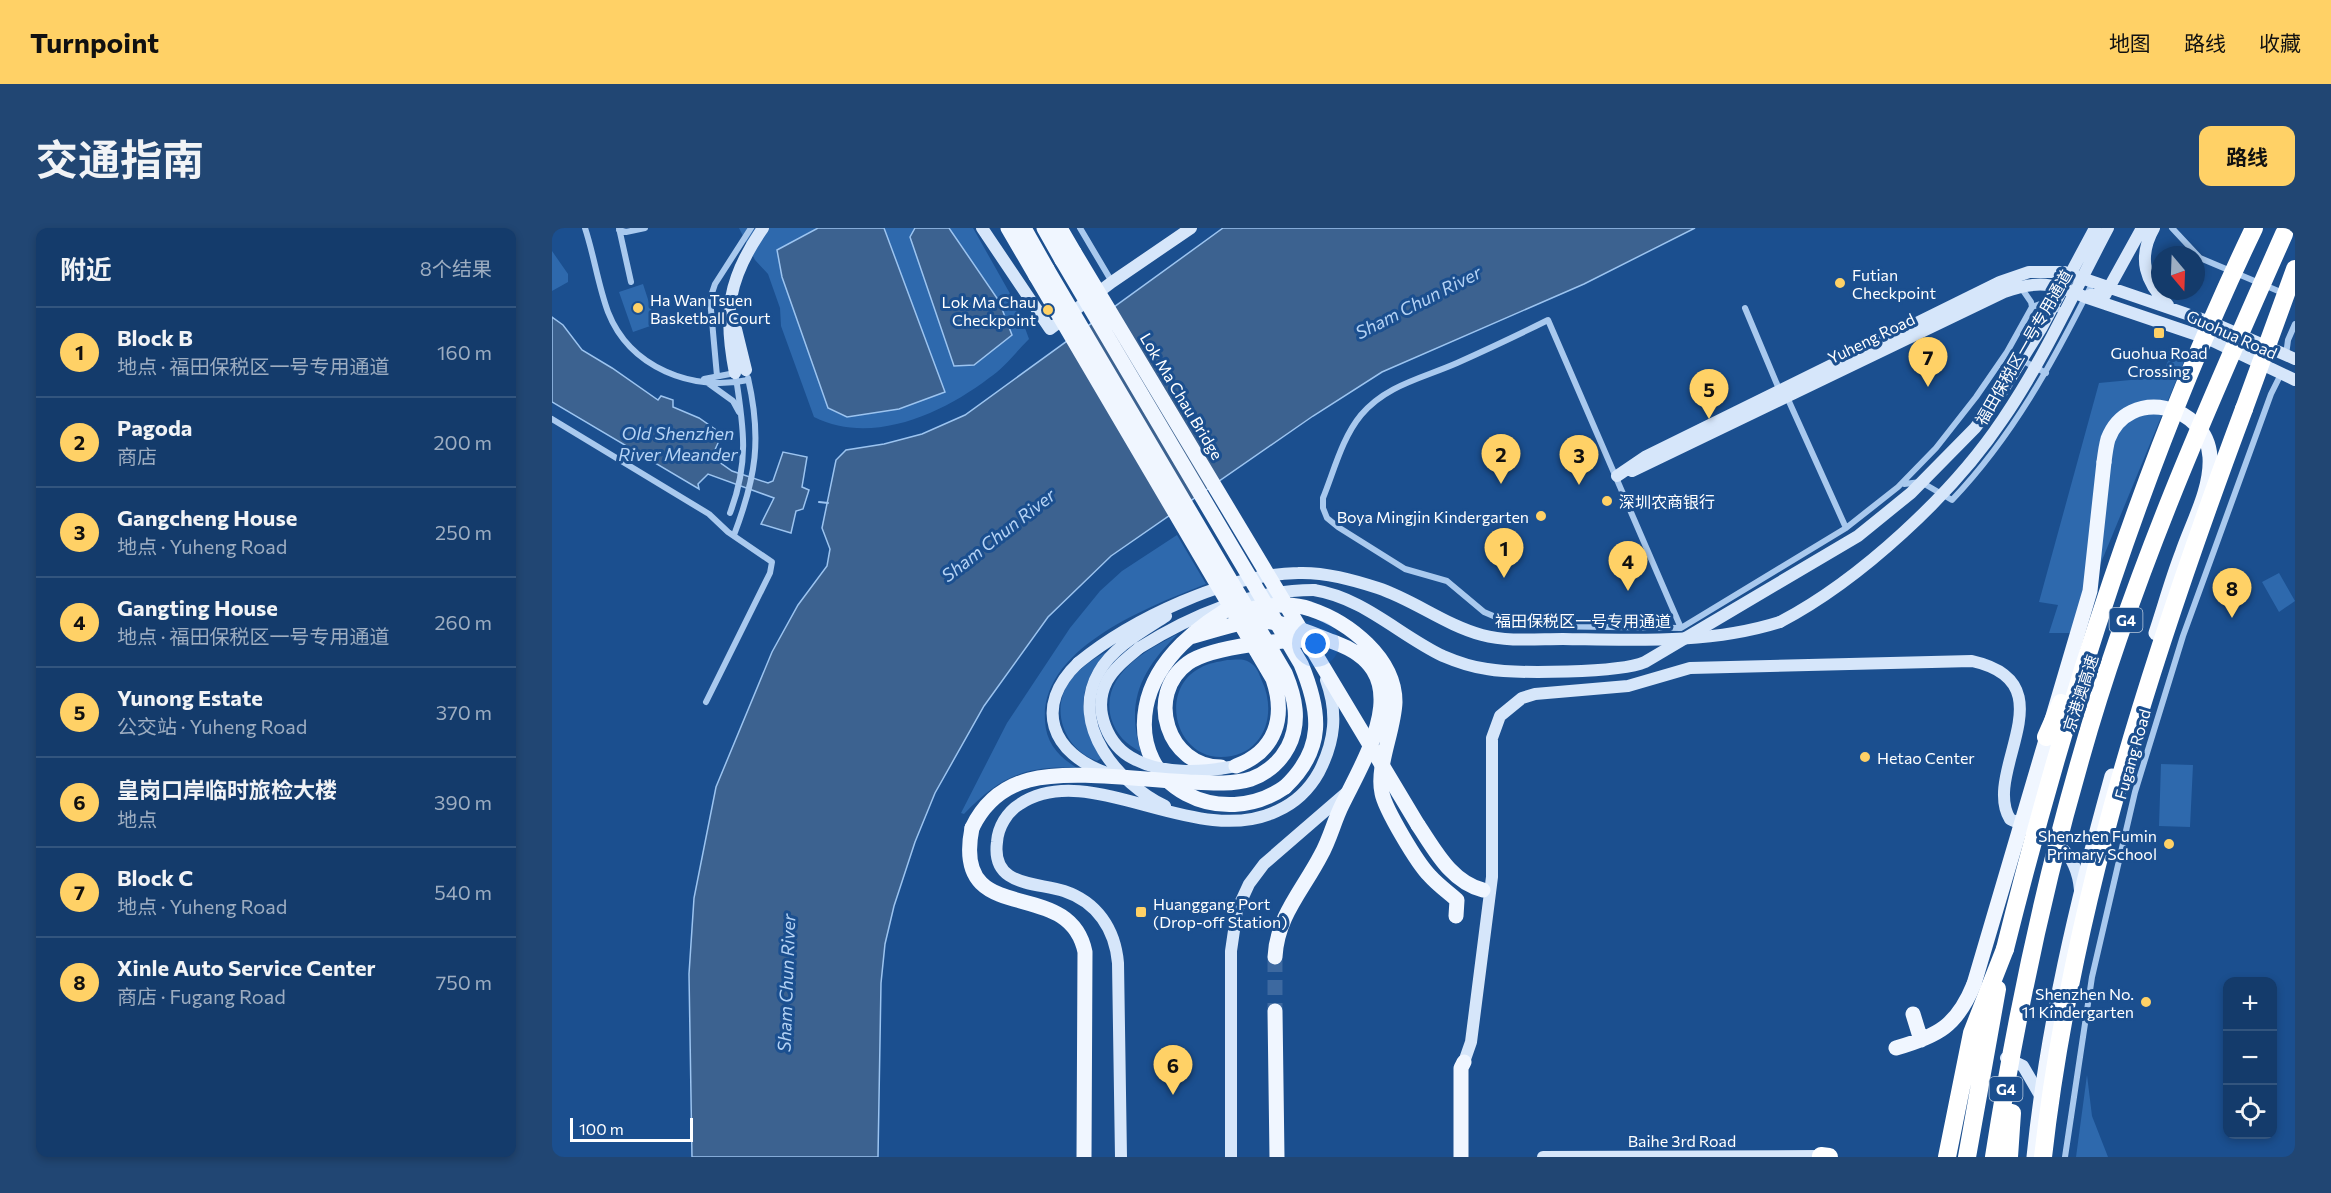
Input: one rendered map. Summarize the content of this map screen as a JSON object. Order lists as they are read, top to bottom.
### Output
{
  "streets": {
    "highway": ["G4", "京港澳高速"],
    "main road": [
      "Guohua Road",
      "Yuheng Road",
      "福田保税区一号专用通道",
      "Lok Ma Chau Bridge",
      "Baihe 3rd Road"
    ],
    "street": ["Fugang Road"]
  },
  "crossings": [
    ["Guohua Road", "Yuheng Road"],
    ["Guohua Road", "Fugang Road"]
  ],
  "water": ["Sham Chun River", "Old Shenzhen River Meander"],
  "places": {
    "other": [
      "Futian Checkpoint",
      "Ha Wan Tsuen Basketball Court",
      "Lok Ma Chau Checkpoint",
      "深圳农商银行",
      "Boya Mingjin Kindergarten",
      "Hetao Center",
      "Shenzhen Fumin Primary School",
      "Shenzhen No. 11 Kindergarten"
    ],
    "transit": ["Guohua Road Crossing", "Huanggang Port (Drop-off Station)"]
  },
  "scale_bar": "100 m",
  "north": "bottom",
  "page": {
    "header": "Turnpoint",
    "nav": ["地图", "路线", "收藏"],
    "title": "交通指南",
    "buttons": "路线",
    "heading": ["附近", "8个结果"],
    "list": [
      {
        "mark": "1",
        "name": "Block B",
        "note": "地点 · 福田保税区一号专用通道",
        "value": "160 m"
      },
      {
        "mark": "2",
        "name": "Pagoda",
        "note": "商店",
        "value": "200 m"
      },
      {
        "mark": "3",
        "name": "Gangcheng House",
        "note": "地点 · Yuheng Road",
        "value": "250 m"
      },
      {
        "mark": "4",
        "name": "Gangting House",
        "note": "地点 · 福田保税区一号专用通道",
        "value": "260 m"
      },
      {
        "mark": "5",
        "name": "Yunong Estate",
        "note": "公交站 · Yuheng Road",
        "value": "370 m"
      },
      {
        "mark": "6",
        "name": "皇岗口岸临时旅检大楼",
        "note": "地点",
        "value": "390 m"
      },
      {
        "mark": "7",
        "name": "Block C",
        "note": "地点 · Yuheng Road",
        "value": "540 m"
      },
      {
        "mark": "8",
        "name": "Xinle Auto Service Center",
        "note": "商店 · Fugang Road",
        "value": "750 m"
      }
    ],
    "pins": [
      "7",
      "5",
      "2",
      "3",
      "1",
      "4",
      "8",
      "6"
    ],
    "map_buttons": ["+", "−"],
    "scale": "100 m"
  }
}
